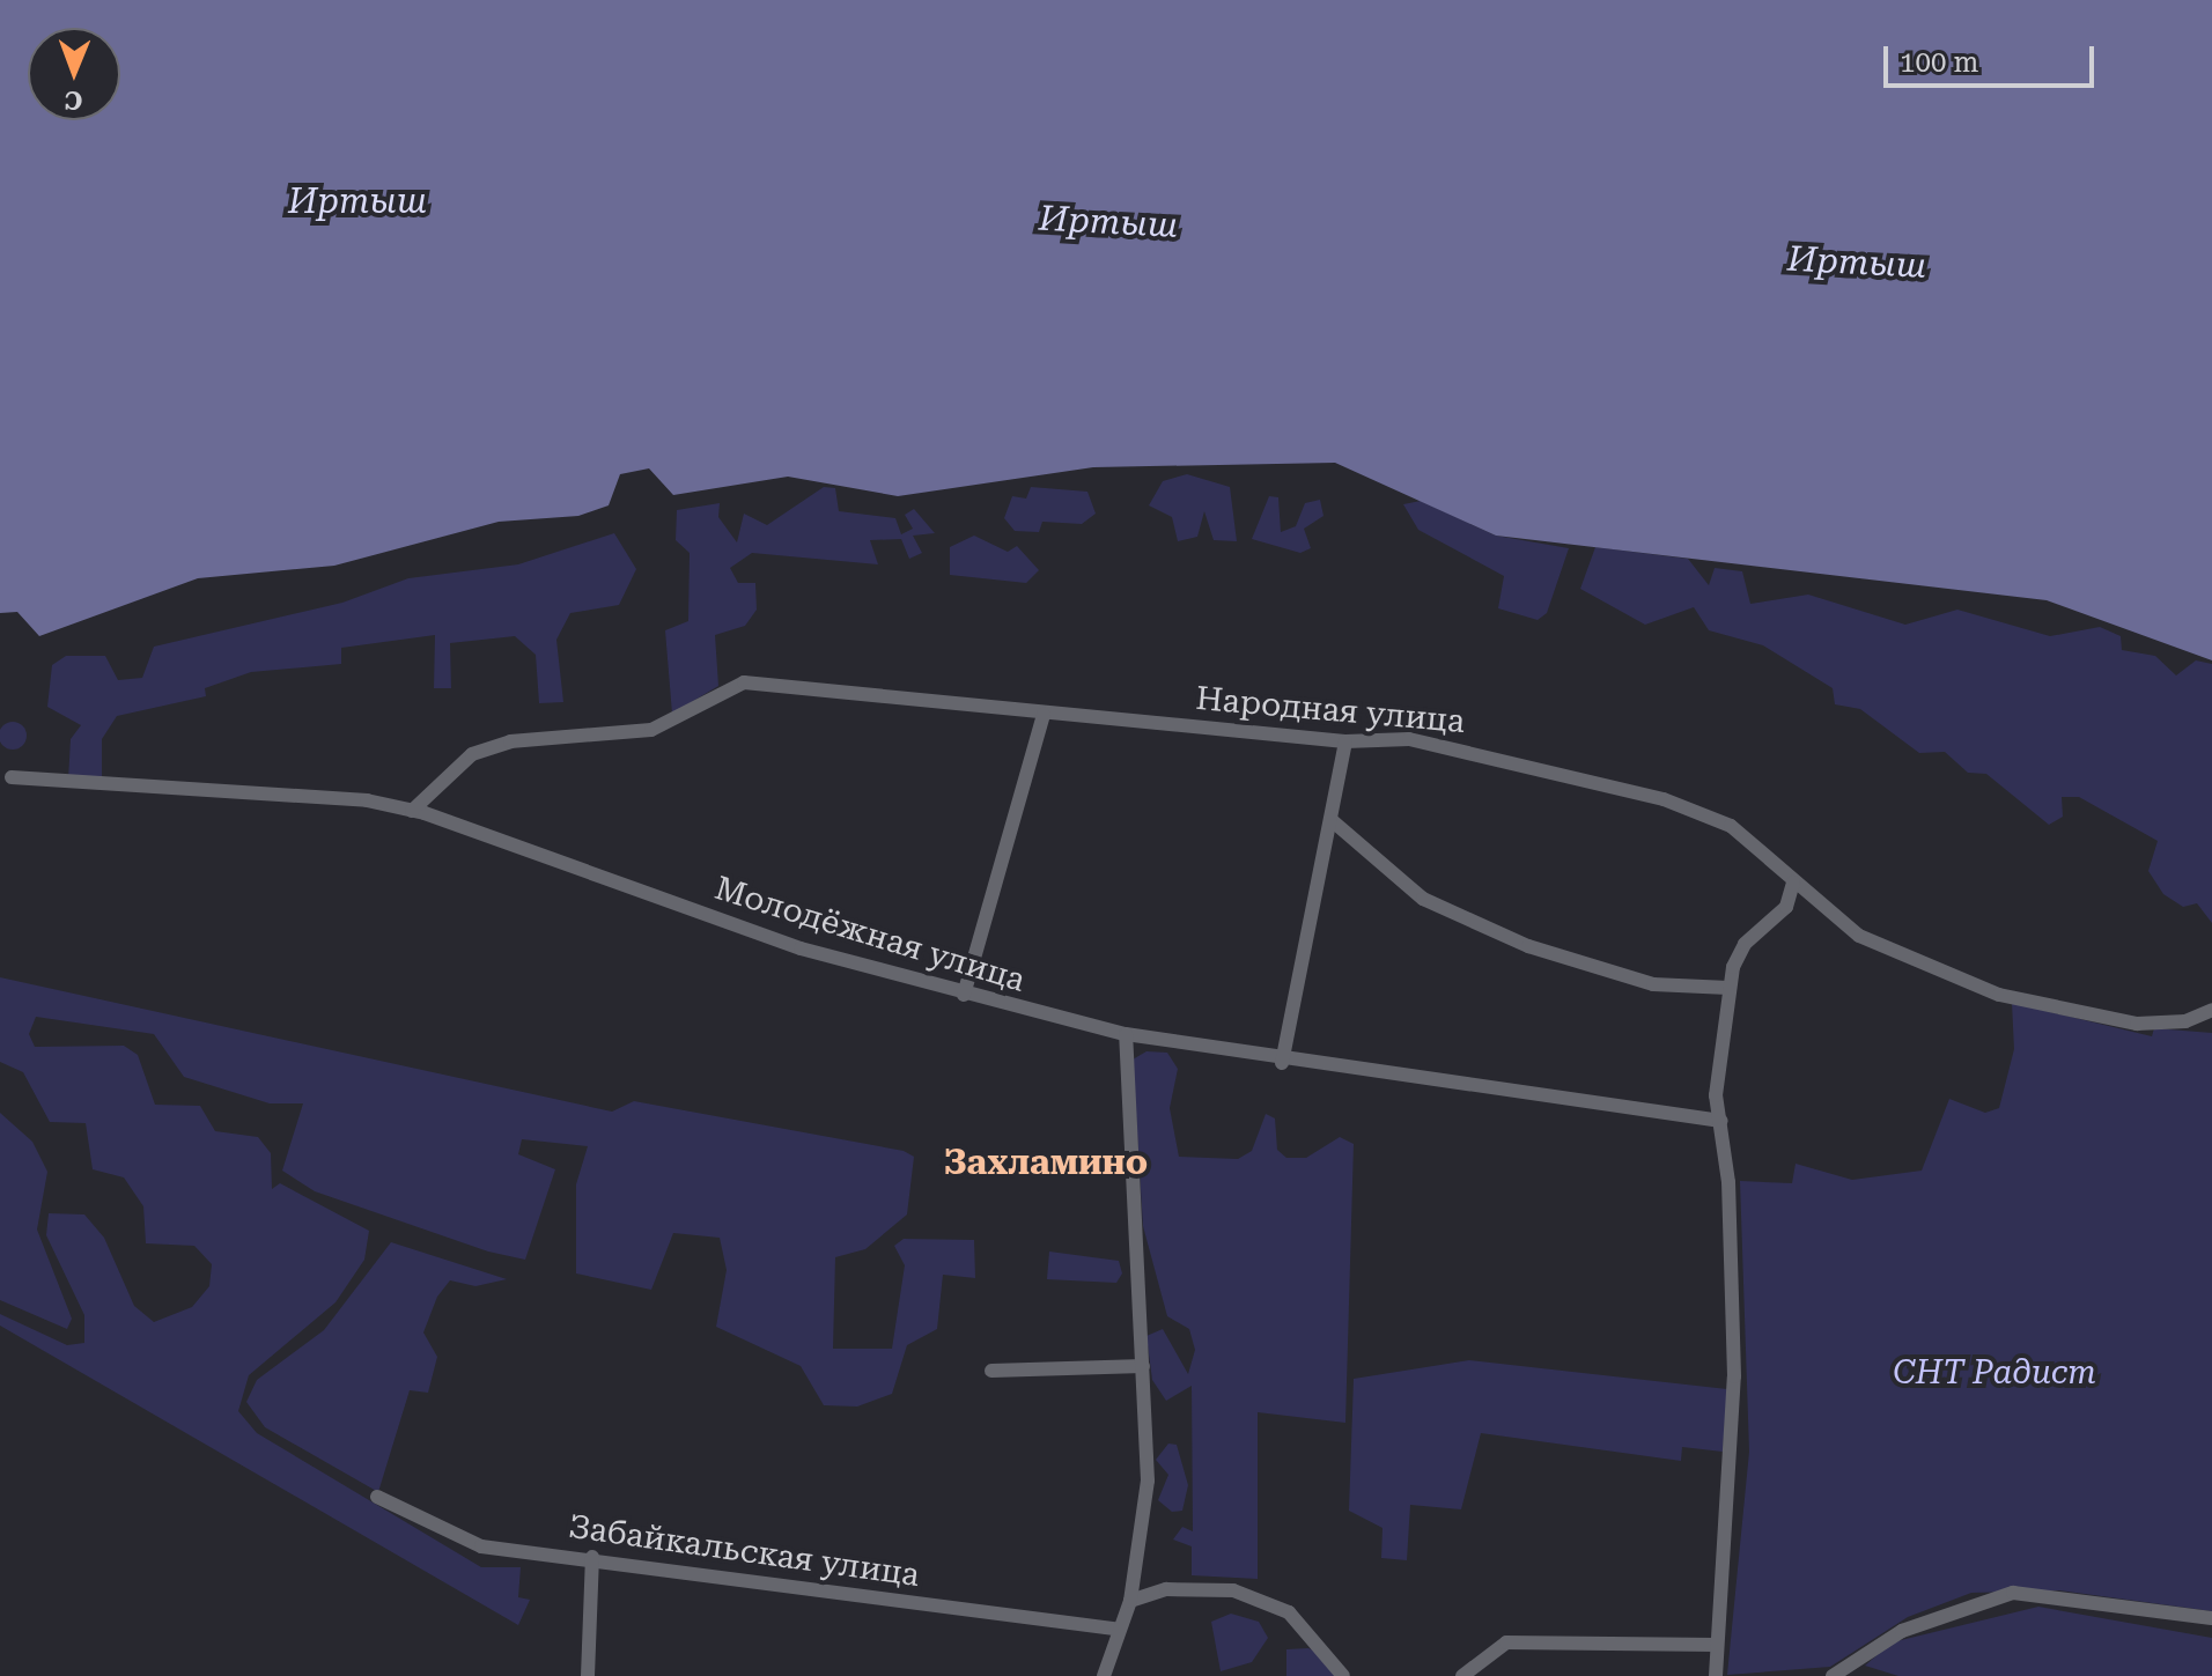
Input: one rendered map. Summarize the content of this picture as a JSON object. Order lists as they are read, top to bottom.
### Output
{
  "streets": {
    "street": ["Народная улица", "Молодёжная улица", "Забайкальская улица"]
  },
  "crossings": [
    ["Народная улица", "Молодёжная улица"]
  ],
  "districts": ["Захламино"],
  "water": ["Иртыш"],
  "parks": ["СНТ Радист"],
  "scale_bar": "100 m",
  "north": "bottom"
}
